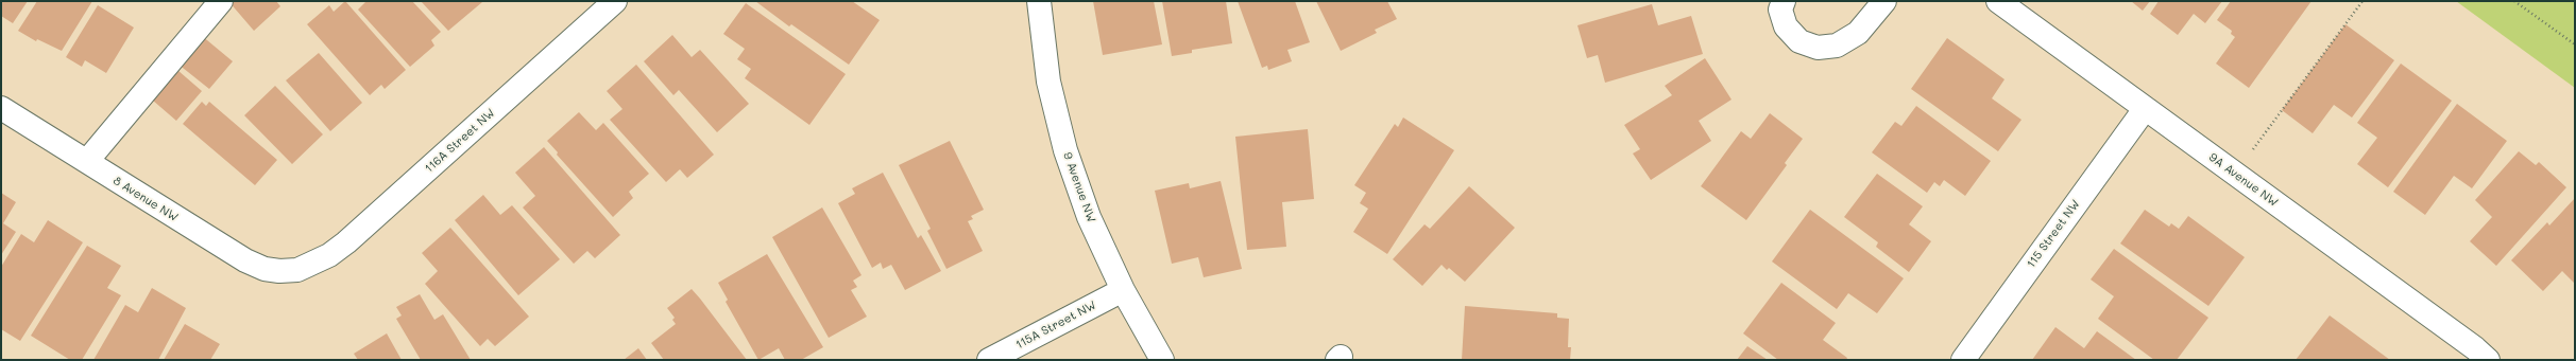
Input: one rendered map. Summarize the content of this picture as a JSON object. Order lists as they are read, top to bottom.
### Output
{
  "streets": {
    "street": [
      "116A Street NW",
      "9A Avenue NW",
      "9 Avenue NW",
      "8 Avenue NW",
      "115 Street NW",
      "115A Street NW"
    ]
  },
  "crossings": [
    ["116A Street NW", "8 Avenue NW"],
    ["9A Avenue NW", "115 Street NW"],
    ["9 Avenue NW", "115A Street NW"]
  ]
}
